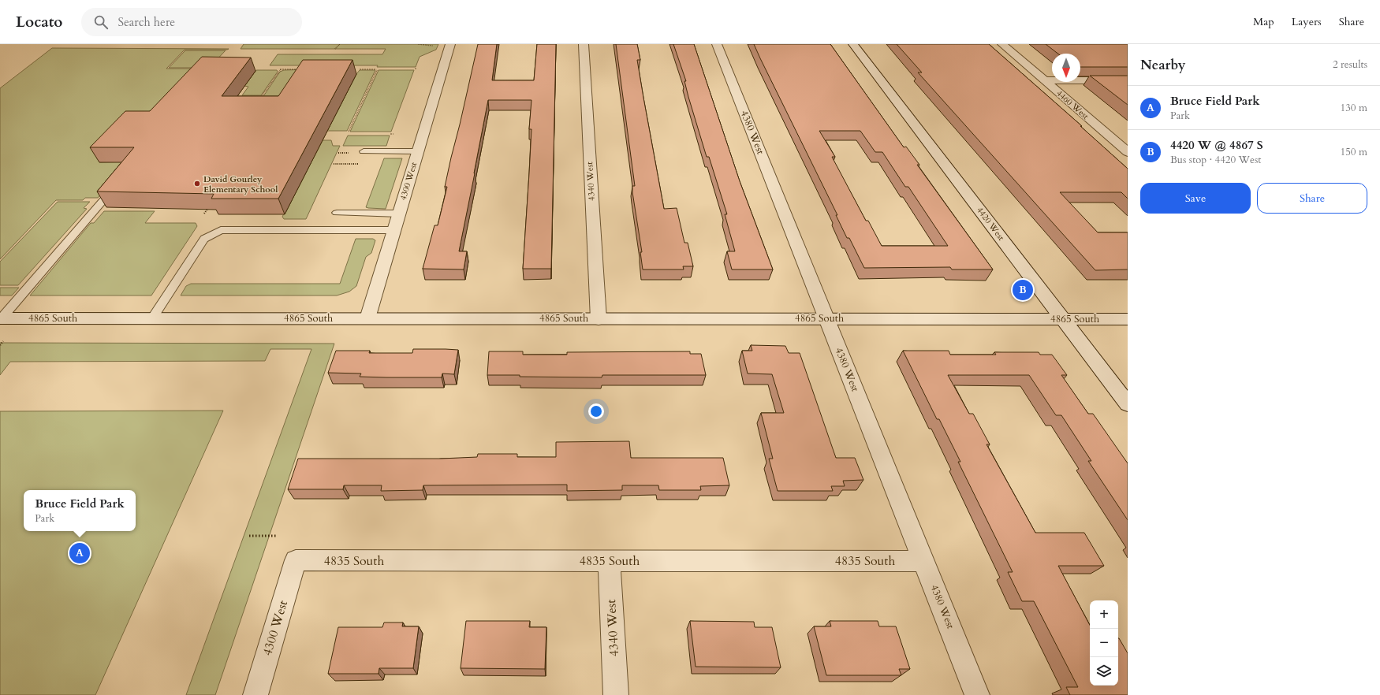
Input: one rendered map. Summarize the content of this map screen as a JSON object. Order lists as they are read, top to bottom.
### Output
{
  "streets": {
    "street": [
      "4460 West",
      "4380 West",
      "4300 West",
      "4340 West",
      "4420 West",
      "4865 South",
      "4835 South"
    ]
  },
  "crossings": [
    ["4380 West", "4865 South"],
    ["4380 West", "4835 South"],
    ["4300 West", "4865 South"],
    ["4300 West", "4835 South"],
    ["4340 West", "4865 South"],
    ["4340 West", "4835 South"],
    ["4420 West", "4865 South"]
  ],
  "places": ["David Gourley Elementary School"],
  "north": "bottom",
  "page": {
    "header": "Locato",
    "search": "Search here",
    "nav": ["Map", "Layers", "Share"],
    "heading": ["Nearby", "2 results"],
    "list": [
      {
        "mark": "A",
        "name": "Bruce Field Park",
        "note": "Park",
        "value": "130 m"
      },
      {
        "mark": "B",
        "name": "4420 W @ 4867 S",
        "note": "Bus stop · 4420 West",
        "value": "150 m"
      }
    ],
    "buttons": ["Save", "Share"],
    "pins": ["B", "A"],
    "popup": ["Bruce Field Park", "Park"],
    "map_buttons": ["+", "−"]
  }
}
